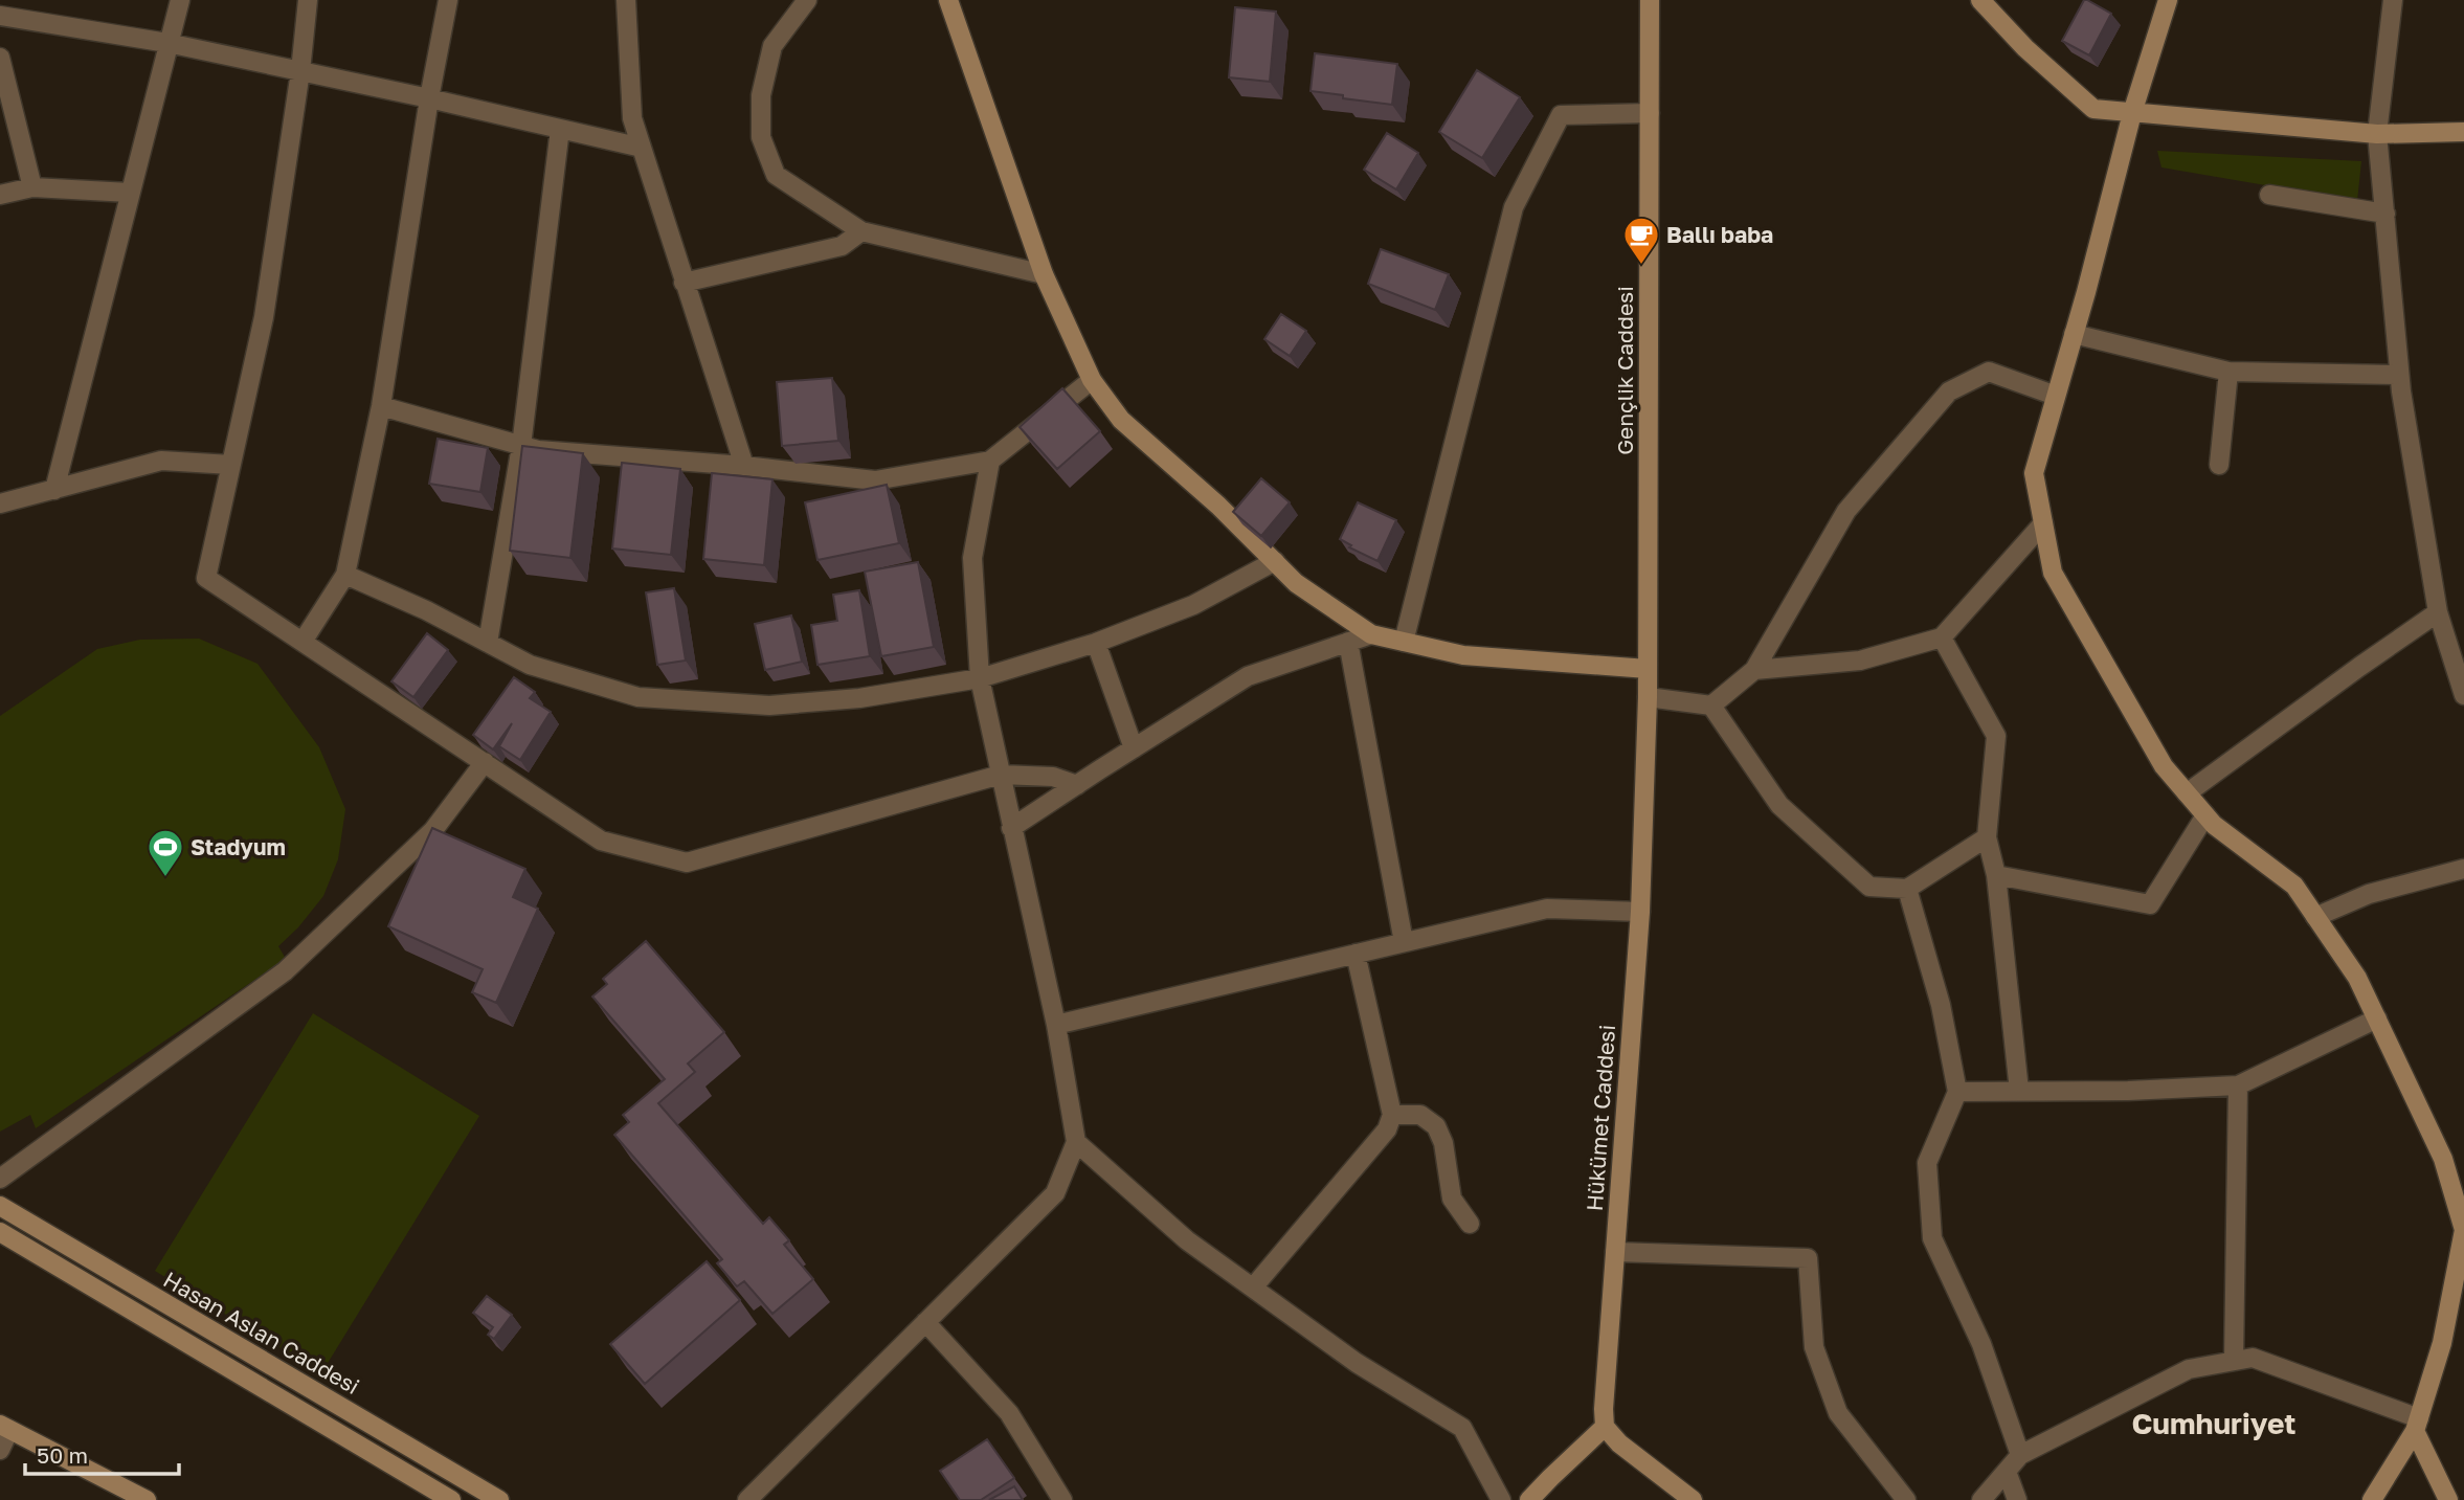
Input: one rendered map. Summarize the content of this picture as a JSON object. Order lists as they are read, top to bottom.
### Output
{
  "streets": {
    "street": ["Gençlik Caddesi", "Hükümet Caddesi", "Hasan Aslan Caddesi"]
  },
  "crossings": [
    ["Gençlik Caddesi", "Hükümet Caddesi"]
  ],
  "districts": ["Cumhuriyet"],
  "places": {
    "cafe": ["Ballı baba"],
    "sports": ["Stadyum"]
  },
  "scale_bar": "50 m"
}
